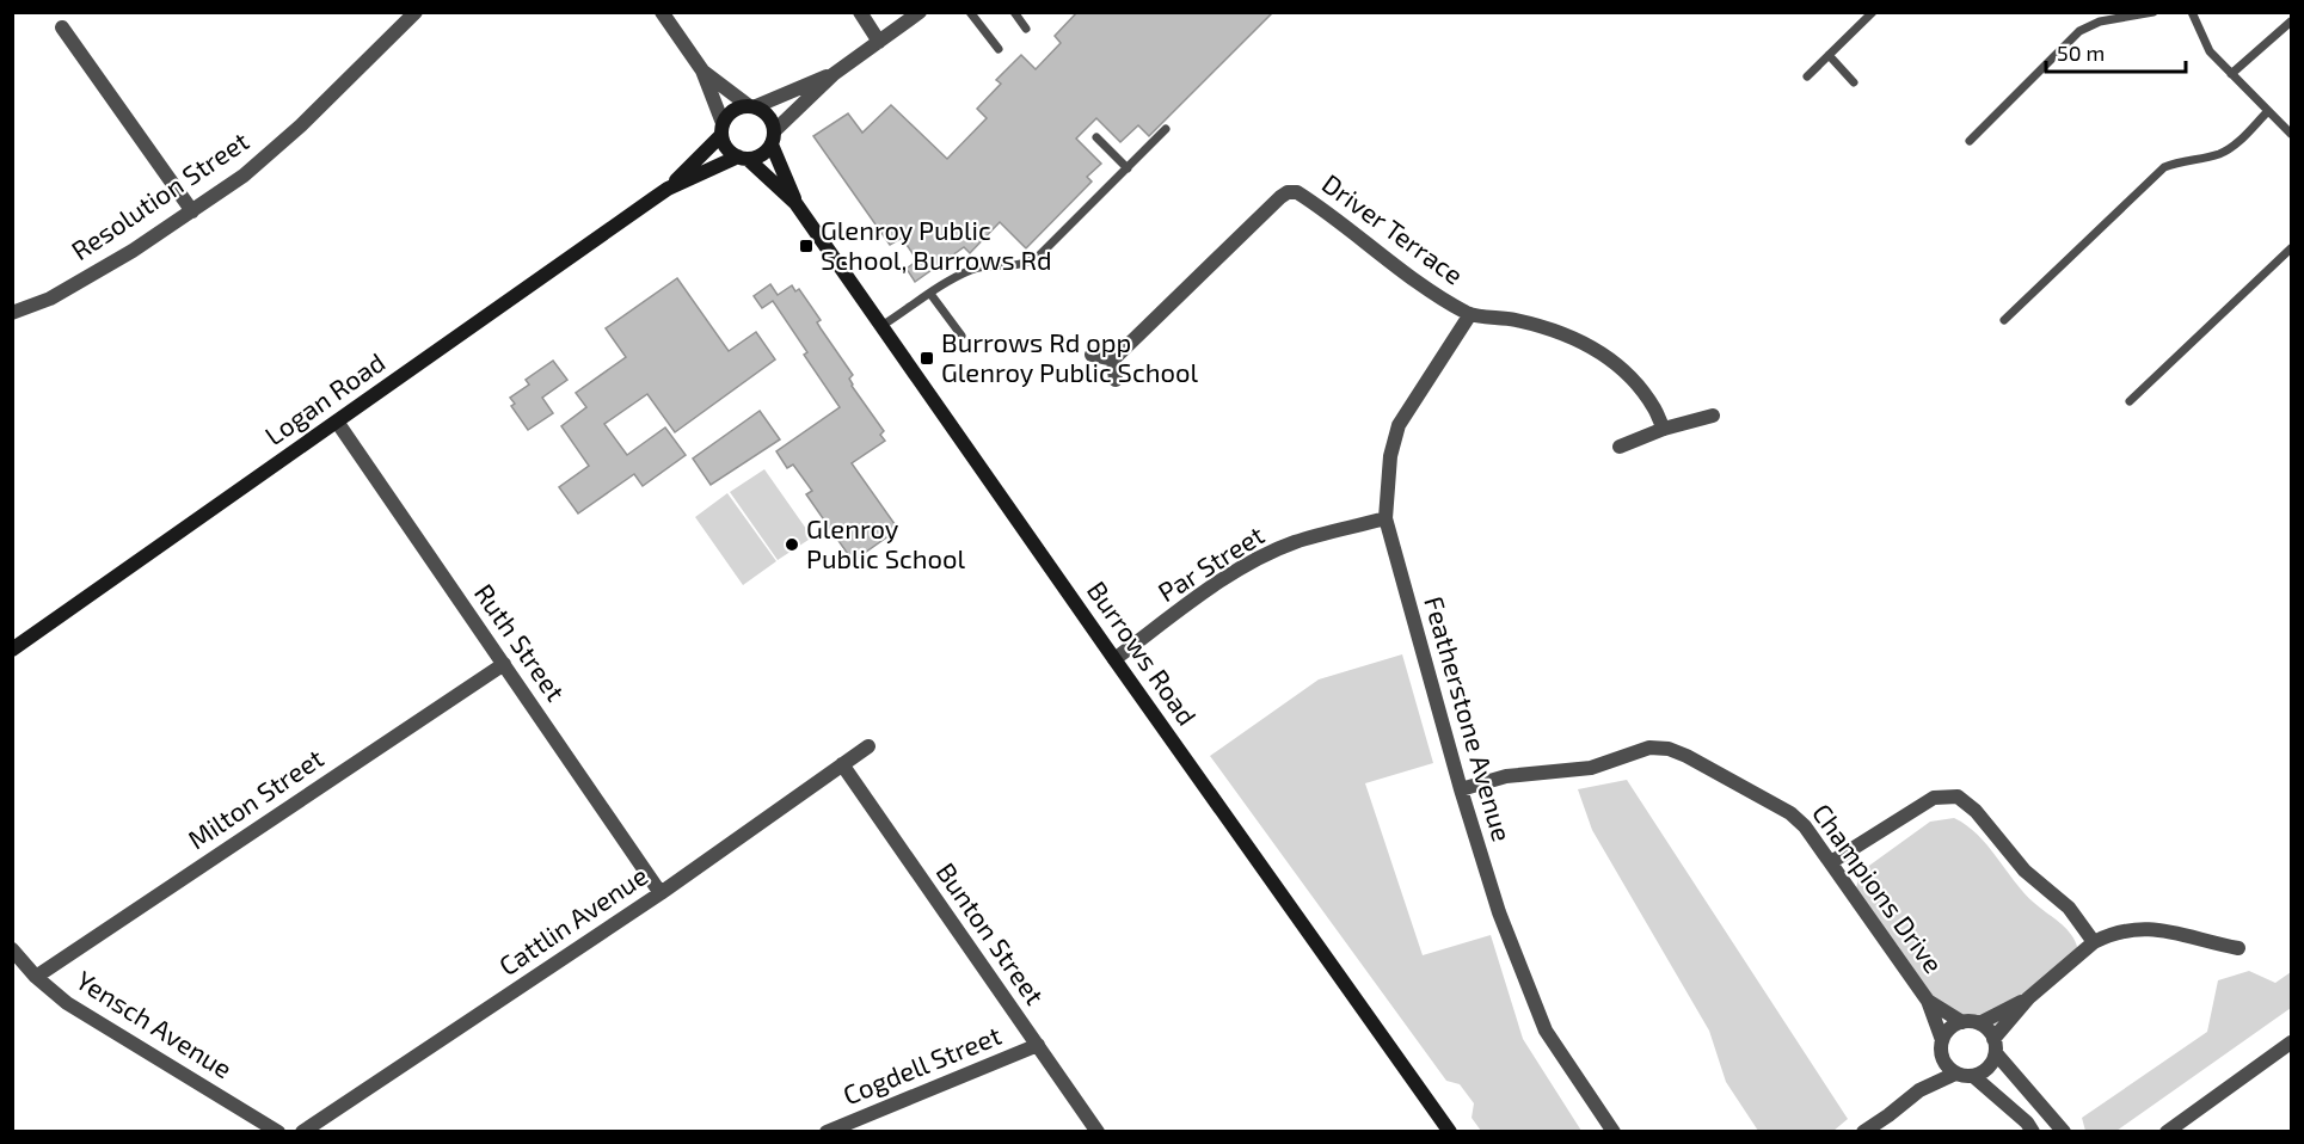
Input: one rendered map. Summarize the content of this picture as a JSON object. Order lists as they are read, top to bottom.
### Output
{
  "streets": {
    "main road": ["Logan Road", "Burrows Road"],
    "street": [
      "Resolution Street",
      "Driver Terrace",
      "Par Street",
      "Ruth Street",
      "Featherstone Avenue",
      "Milton Street",
      "Champions Drive",
      "Cattlin Avenue",
      "Bunton Street",
      "Yensch Avenue",
      "Cogdell Street"
    ]
  },
  "crossings": [
    ["Driver Terrace", "Featherstone Avenue"],
    ["Logan Road", "Ruth Street"],
    ["Logan Road", "Burrows Road"],
    ["Par Street", "Burrows Road"],
    ["Par Street", "Featherstone Avenue"],
    ["Ruth Street", "Milton Street"],
    ["Ruth Street", "Cattlin Avenue"],
    ["Featherstone Avenue", "Champions Drive"],
    ["Milton Street", "Yensch Avenue"],
    ["Cattlin Avenue", "Bunton Street"],
    ["Bunton Street", "Cogdell Street"]
  ],
  "places": {
    "transit": ["Glenroy Public School, Burrows Rd", "Burrows Rd opp Glenroy Public School"],
    "other": ["Glenroy Public School"]
  },
  "scale_bar": "50 m"
}
